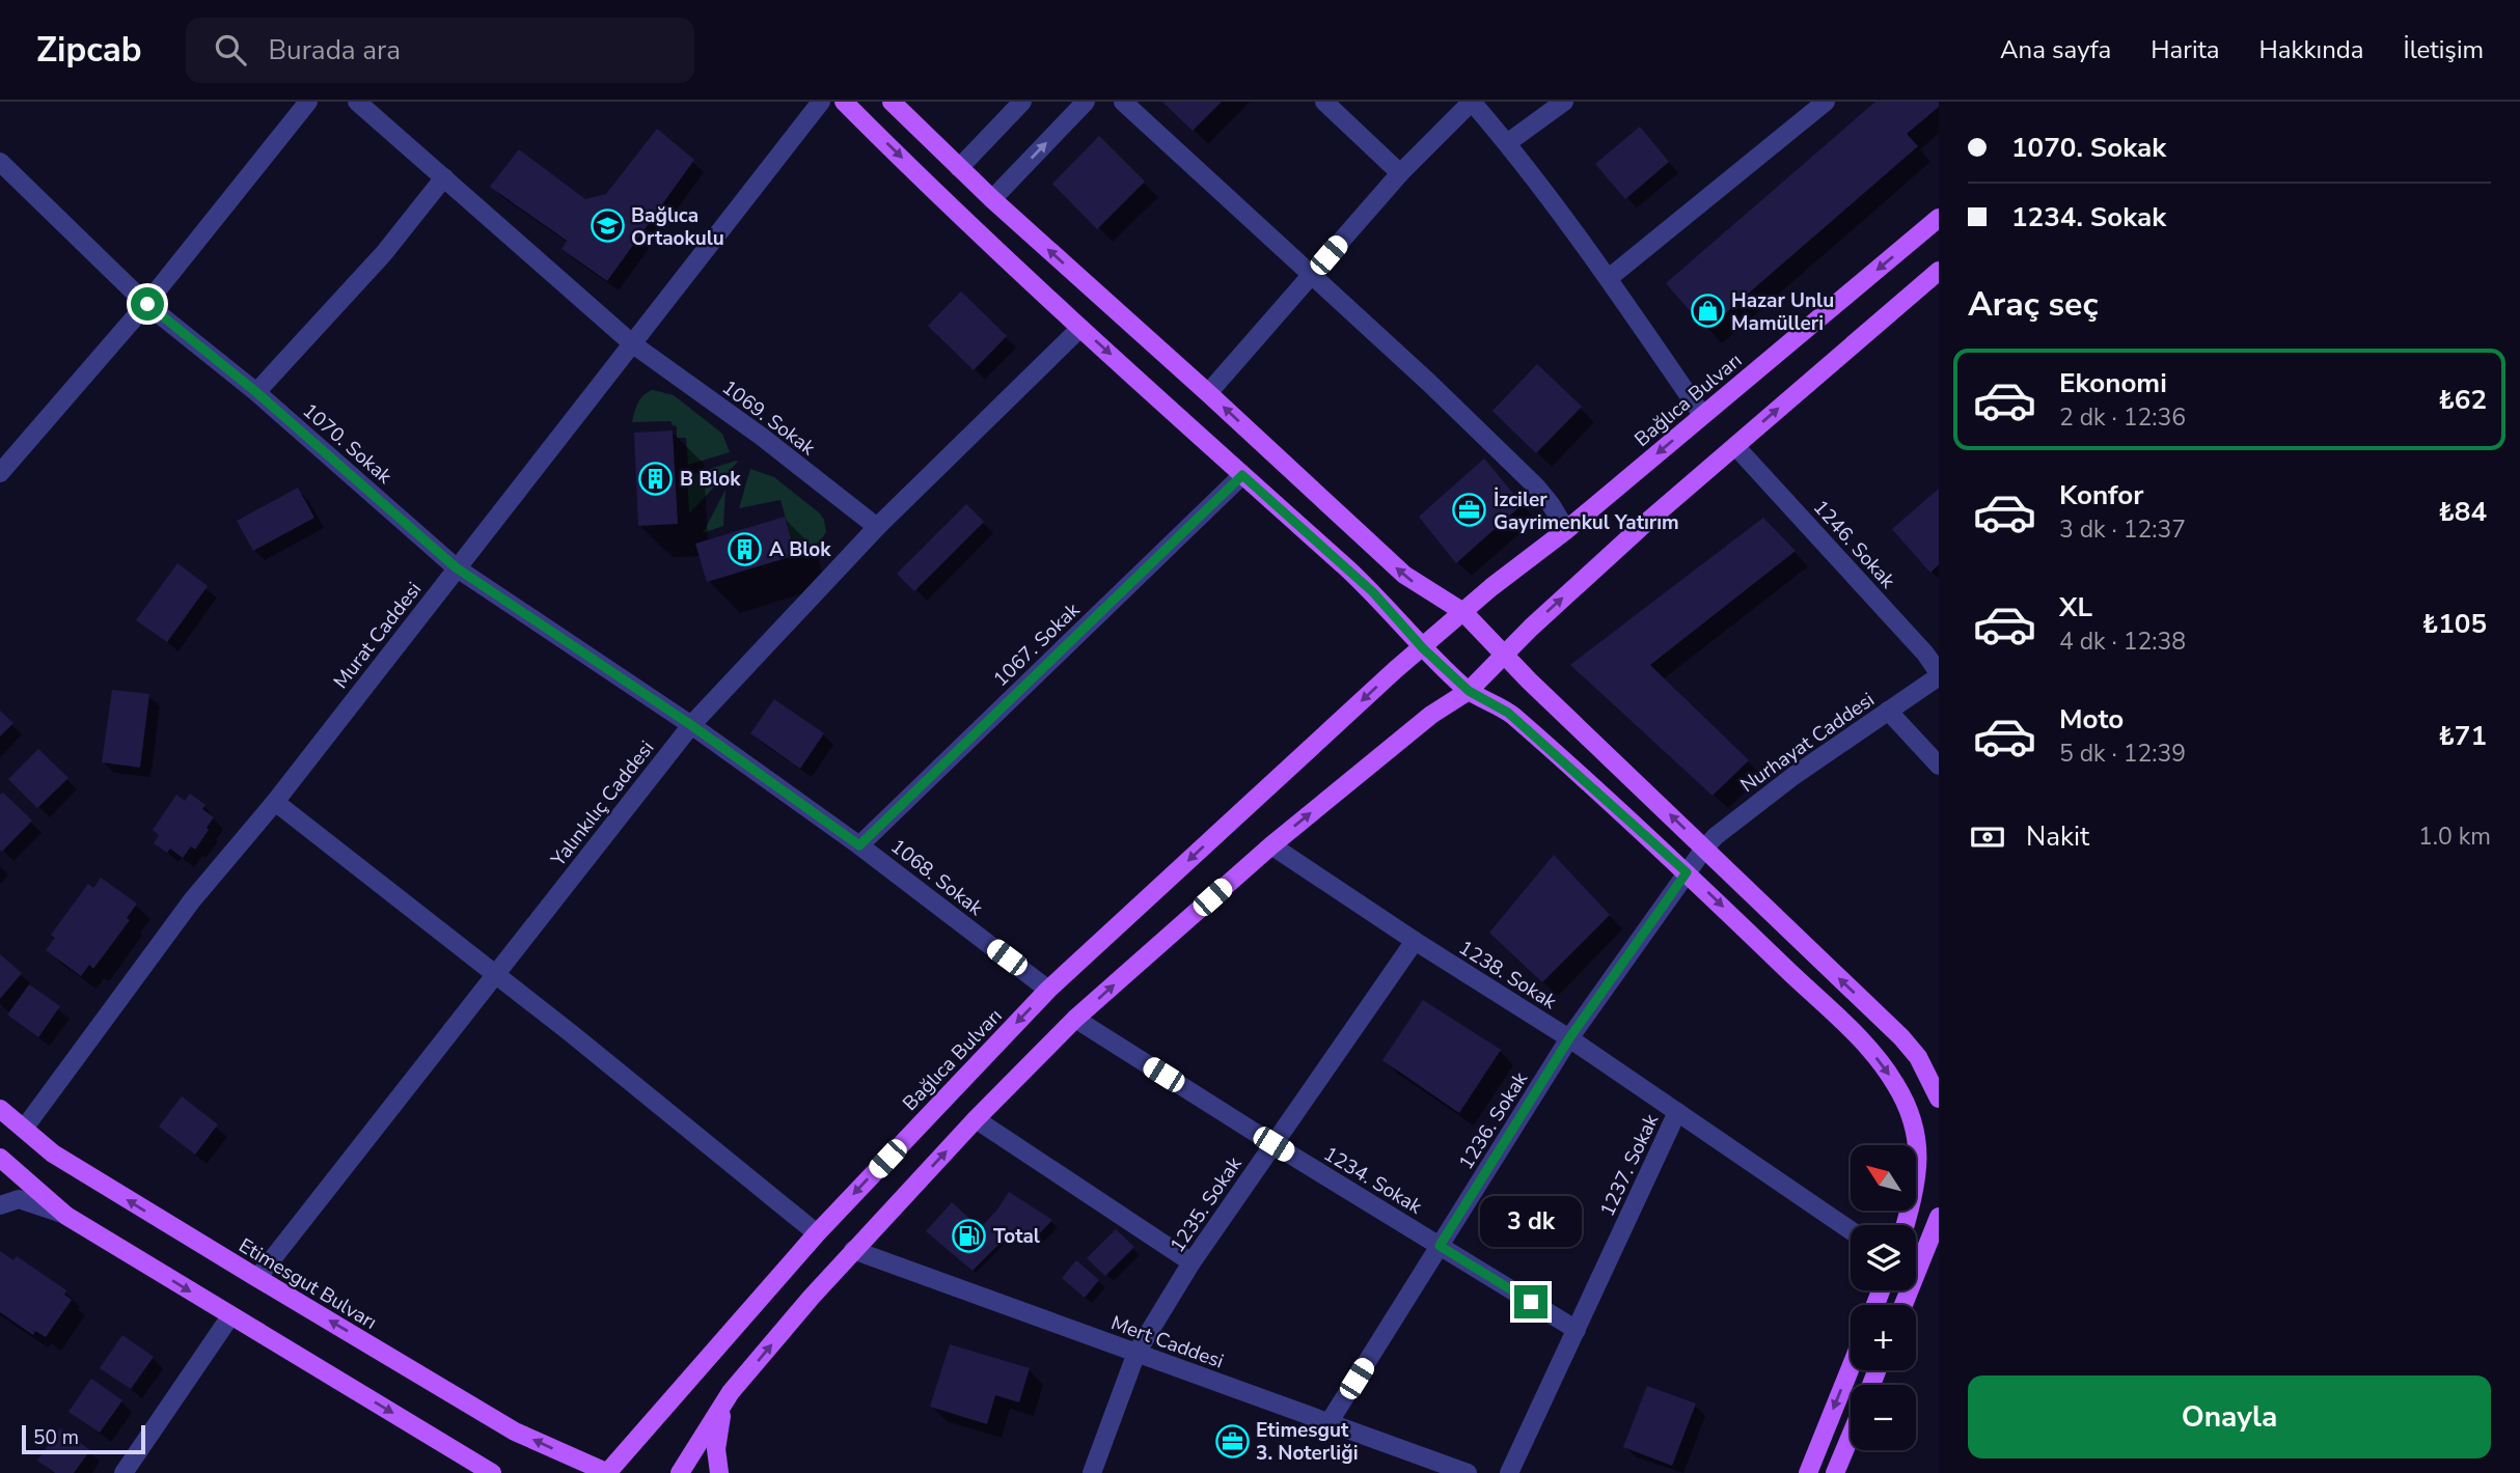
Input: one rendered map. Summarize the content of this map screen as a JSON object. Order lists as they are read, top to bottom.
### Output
{
  "streets": {
    "main road": ["Bağlıca Bulvarı", "Etimesgut Bulvarı"],
    "street": [
      "1069. Sokak",
      "1070. Sokak",
      "1246. Sokak",
      "Murat Caddesi",
      "1067. Sokak",
      "Nurhayat Caddesi",
      "Yalınkılıç Caddesi",
      "1068. Sokak",
      "1238. Sokak",
      "1236. Sokak",
      "1237. Sokak",
      "1234. Sokak",
      "1235. Sokak",
      "Mert Caddesi"
    ]
  },
  "crossings": [
    ["Bağlıca Bulvarı", "1068. Sokak"],
    ["Bağlıca Bulvarı", "Etimesgut Bulvarı"],
    ["1069. Sokak", "Murat Caddesi"],
    ["1069. Sokak", "Yalınkılıç Caddesi"],
    ["1070. Sokak", "Murat Caddesi"],
    ["1070. Sokak", "Yalınkılıç Caddesi"],
    ["1070. Sokak", "1068. Sokak"],
    ["1246. Sokak", "Nurhayat Caddesi"],
    ["Murat Caddesi", "Etimesgut Bulvarı"],
    ["1067. Sokak", "1068. Sokak"],
    ["Nurhayat Caddesi", "1236. Sokak"],
    ["Yalınkılıç Caddesi", "1068. Sokak"],
    ["Yalınkılıç Caddesi", "Etimesgut Bulvarı"],
    ["1238. Sokak", "1236. Sokak"],
    ["1238. Sokak", "1237. Sokak"],
    ["1238. Sokak", "1235. Sokak"],
    ["1236. Sokak", "1234. Sokak"],
    ["1236. Sokak", "Mert Caddesi"],
    ["1237. Sokak", "1234. Sokak"],
    ["1234. Sokak", "1235. Sokak"],
    ["1235. Sokak", "Mert Caddesi"]
  ],
  "places": {
    "school or university": ["Bağlıca Ortaokulu"],
    "shop": ["Hazar Unlu Mamülleri"],
    "building": ["B Blok", "A Blok"],
    "office": ["İzciler Gayrimenkul Yatırım", "Etimesgut 3. Noterliği"],
    "fuel station": ["Total"]
  },
  "scale_bar": "50 m",
  "north": "top left",
  "page": {
    "header": "Zipcab",
    "search": "Burada ara",
    "nav": [
      "Ana sayfa",
      "Harita",
      "Hakkında",
      "İletişim"
    ],
    "banner": ["1070. Sokak", "1234. Sokak"],
    "heading": "Araç seç",
    "list": [
      {
        "name": "Ekonomi",
        "note": "2 dk · 12:36",
        "value": "₺62"
      },
      {
        "name": "Konfor",
        "note": "3 dk · 12:37",
        "value": "₺84"
      },
      {
        "name": "XL",
        "note": "4 dk · 12:38",
        "value": "₺105"
      },
      {
        "name": "Moto",
        "note": "5 dk · 12:39",
        "value": "₺71"
      }
    ],
    "pay": ["Nakit", "1.0 km"],
    "map_buttons": ["+", "−"],
    "bubble": "3 dk",
    "buttons": "Onayla",
    "scale": "50 m"
  }
}
